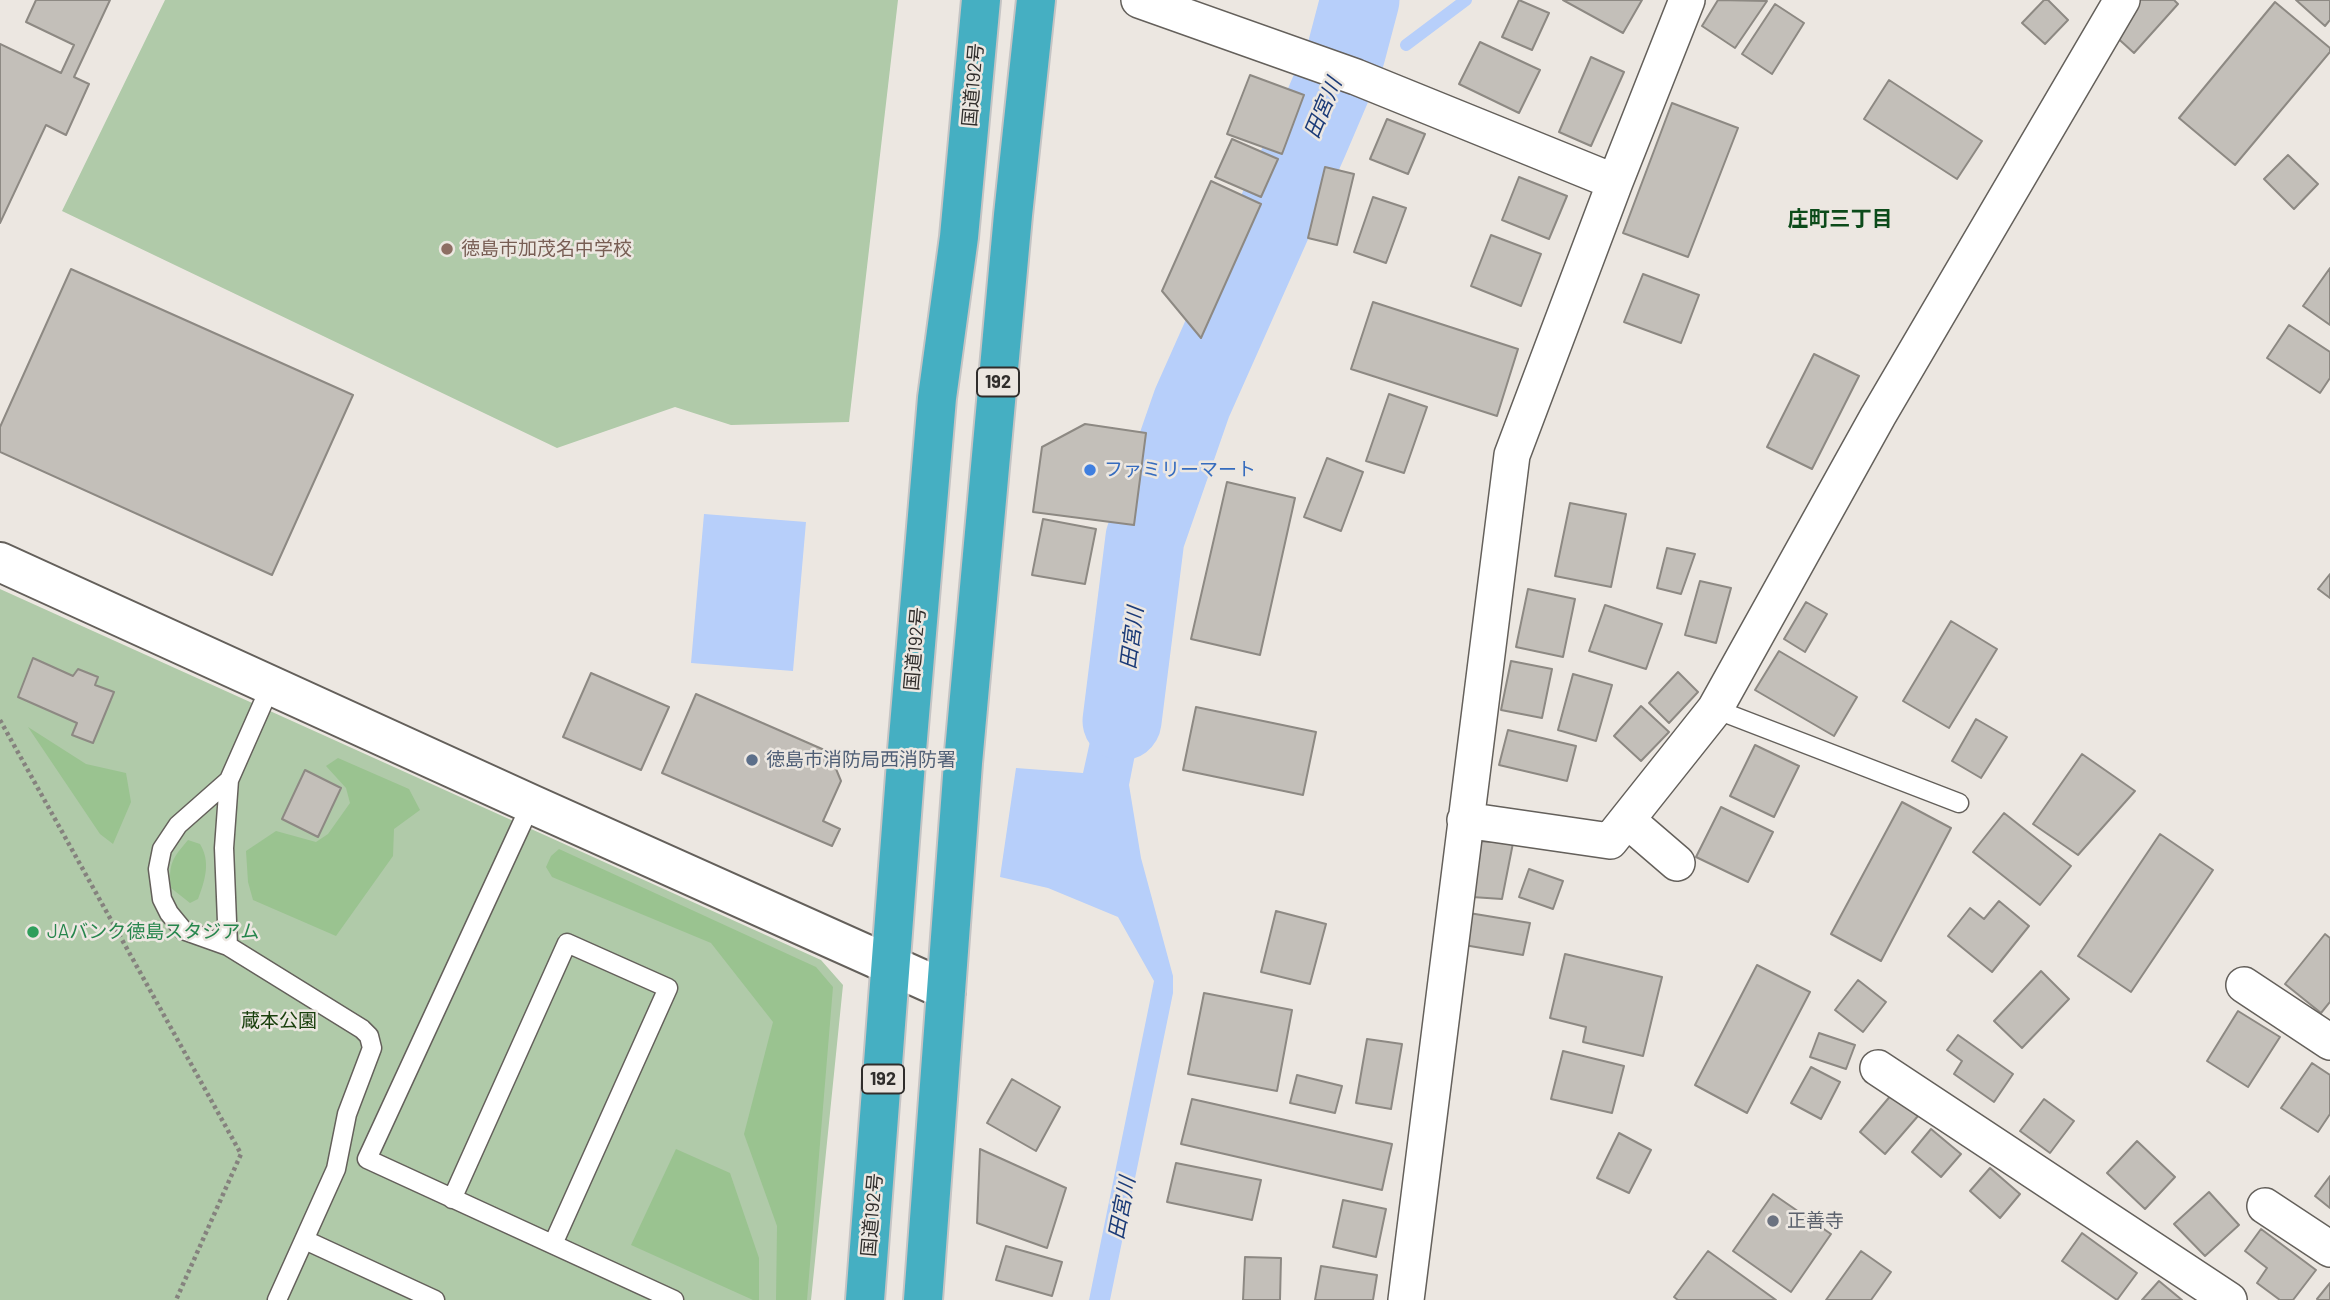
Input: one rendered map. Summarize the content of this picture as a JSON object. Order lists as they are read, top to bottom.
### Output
{
  "streets": {
    "highway": ["国道192号", "192"]
  },
  "districts": ["庄町三丁目"],
  "water": ["田宮川"],
  "parks": ["蔵本公園"],
  "places": [
    "徳島市加茂名中学校",
    "ファミリーマート",
    "徳島市消防局西消防署",
    "JAバンク徳島スタジアム",
    "正善寺"
  ]
}
